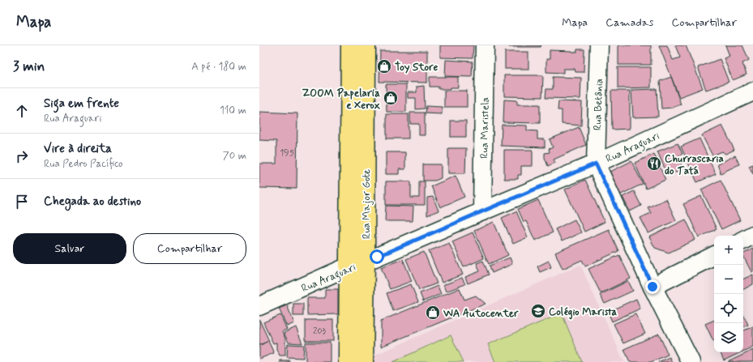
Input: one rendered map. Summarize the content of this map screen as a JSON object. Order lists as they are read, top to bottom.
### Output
{
  "streets": {
    "main road": ["Rua Major Gote"],
    "street": ["Rua Betânia", "Rua Maristela", "Rua Araguari"]
  },
  "crossings": [
    ["Rua Betânia", "Rua Araguari"],
    ["Rua Maristela", "Rua Araguari"],
    ["Rua Araguari", "Rua Major Gote"]
  ],
  "places": {
    "shop": ["Toy Store", "ZOOM Papelaria e Xerox", "WA Autocenter"],
    "restaurant": ["Churrascaria do Tatá"],
    "school or university": ["Colégio Marista"]
  },
  "house_numbers": ["195", "203"],
  "page": {
    "header": "Mapa",
    "nav": ["Mapa", "Camadas", "Compartilhar"],
    "heading": ["3 min", "A pé · 180 m"],
    "list": [
      ["Siga em frente", "Rua Araguari", "110 m"],
      ["Vire à direita", "Rua Pedro Pacífico", "70 m"],
      "Chegada ao destino"
    ],
    "buttons": ["Salvar", "Compartilhar"],
    "map_buttons": ["+", "−"]
  }
}
